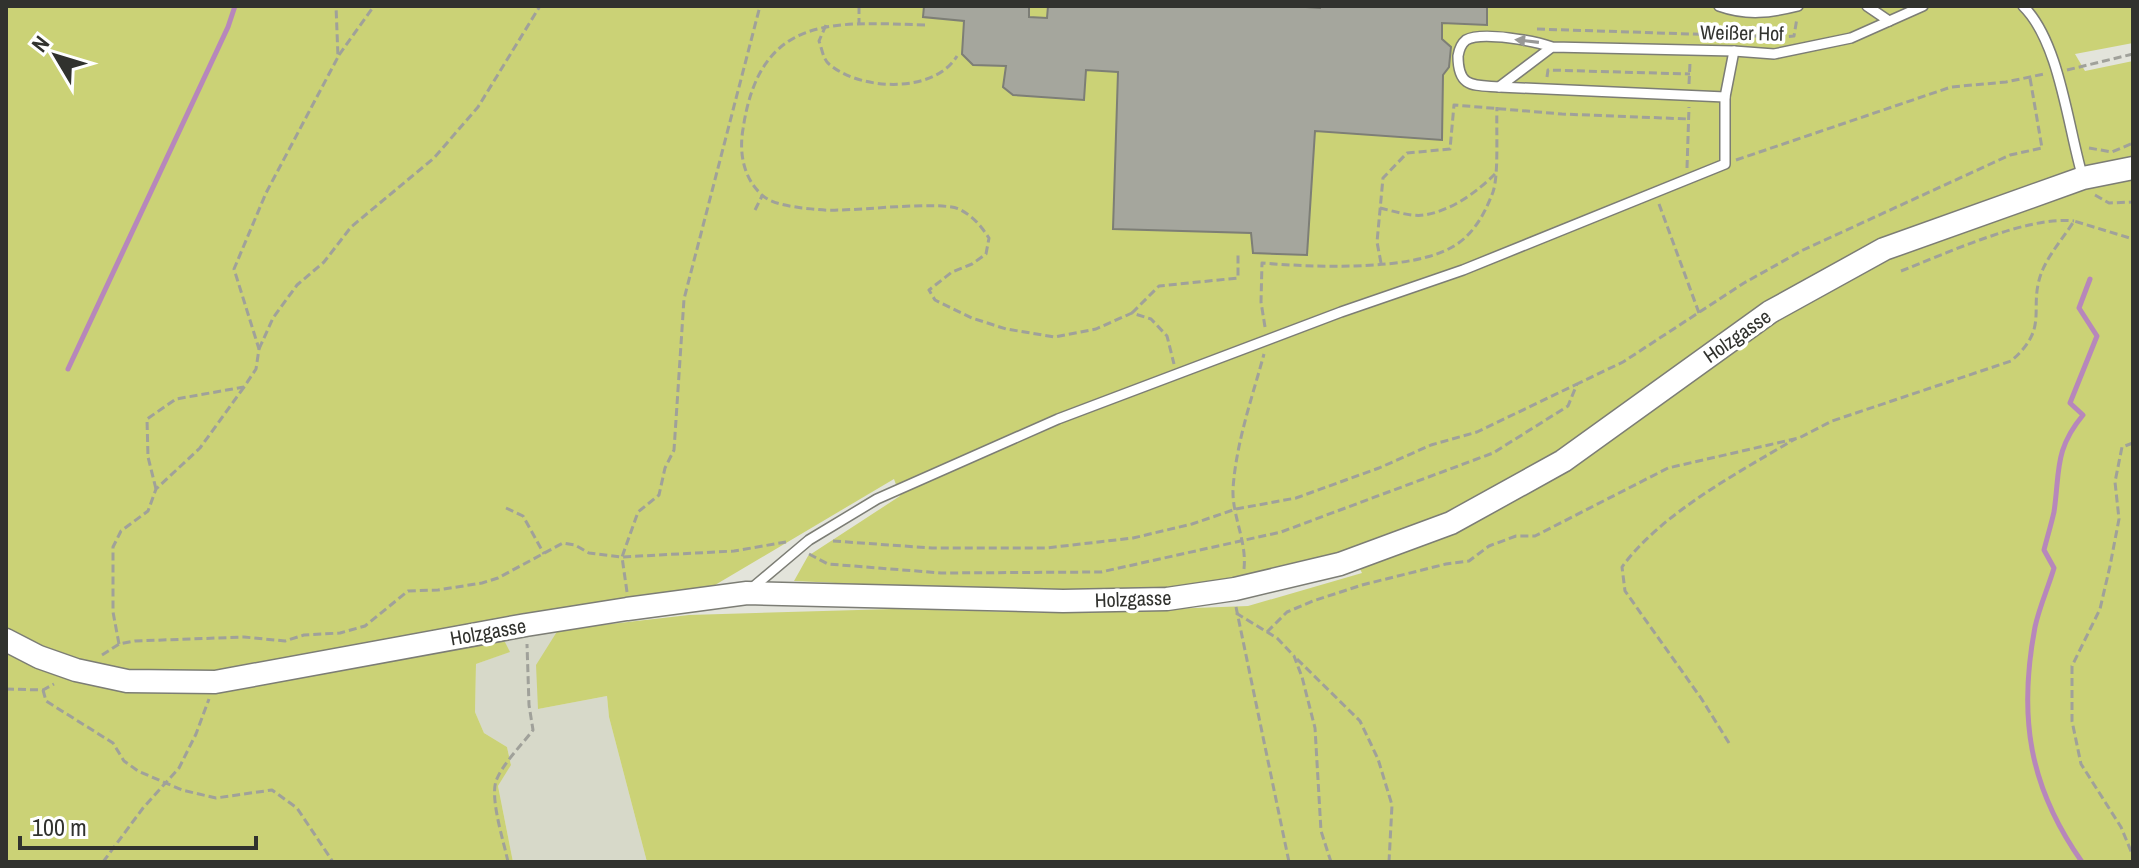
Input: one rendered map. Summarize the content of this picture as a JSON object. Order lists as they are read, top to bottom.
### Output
{
  "streets": {
    "street": ["Holzgasse"],
    "lane": ["Weißer Hof"]
  },
  "scale_bar": "100 m",
  "north": "top left"
}
